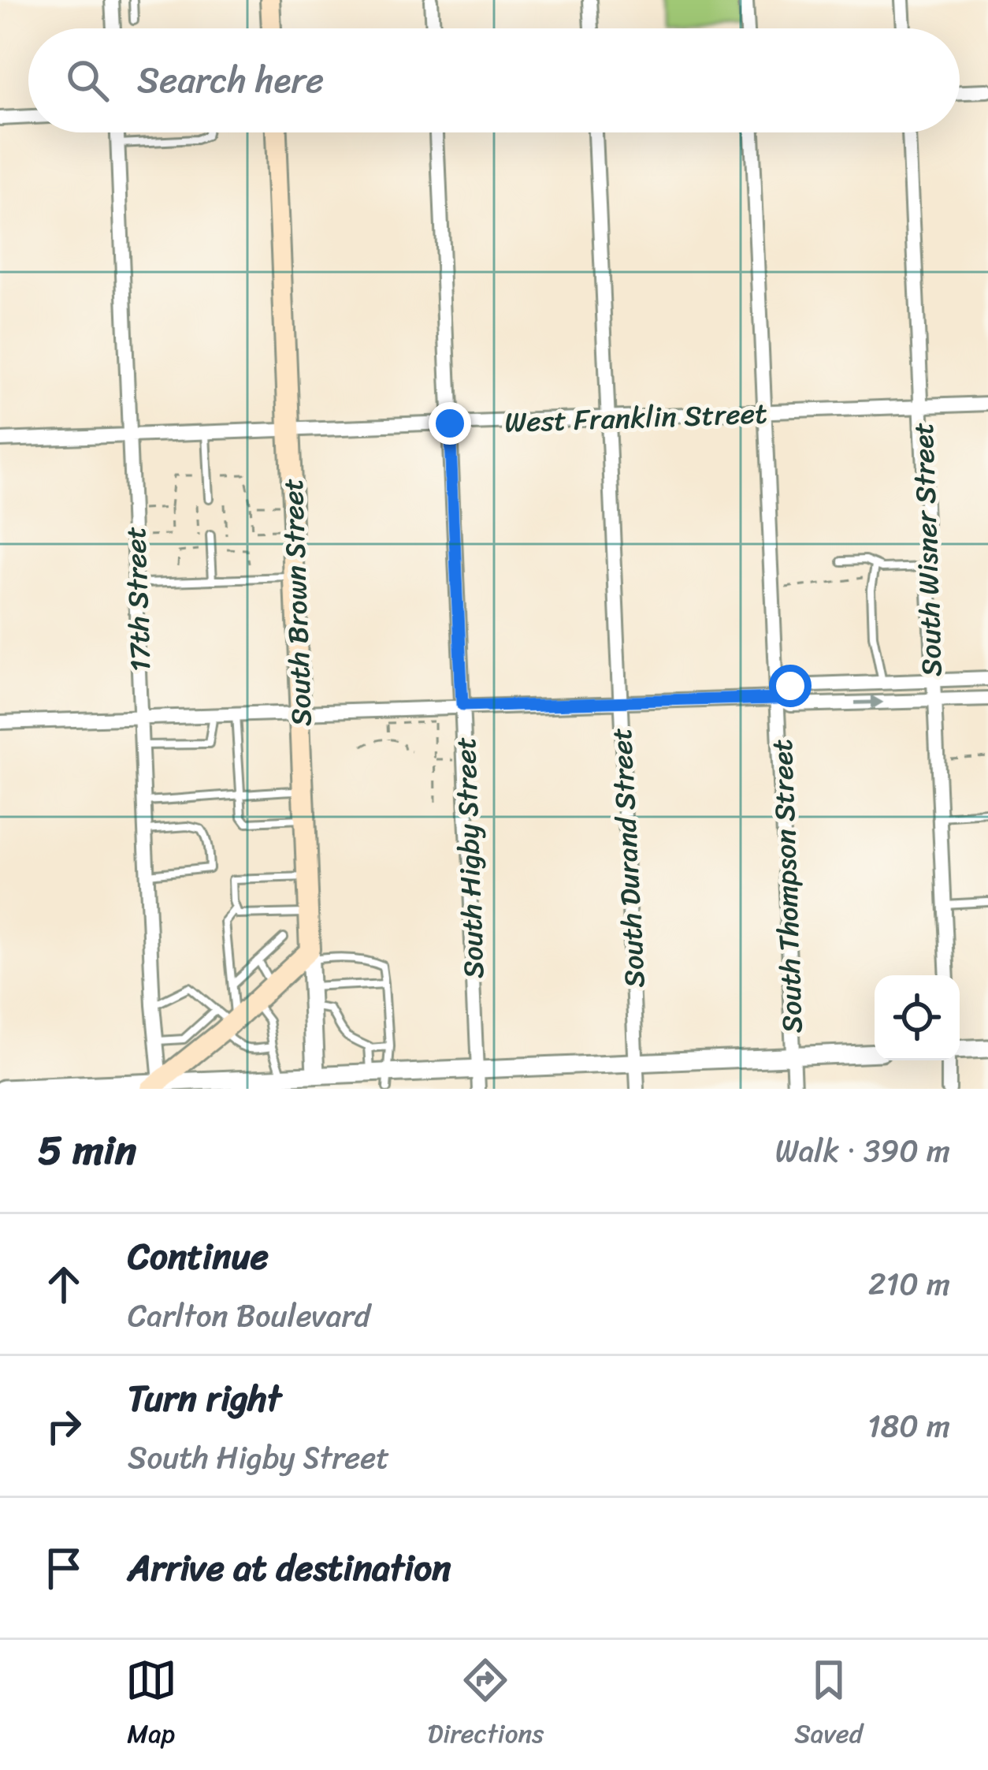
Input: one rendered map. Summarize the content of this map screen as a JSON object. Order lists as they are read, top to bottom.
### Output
{
  "streets": {
    "main road": ["South Brown Street"],
    "street": [
      "West Franklin Street",
      "South Wisner Street",
      "17th Street",
      "South Higby Street",
      "South Durand Street",
      "South Thompson Street"
    ]
  },
  "crossings": [
    ["West Franklin Street", "South Wisner Street"],
    ["West Franklin Street", "17th Street"],
    ["West Franklin Street", "South Brown Street"],
    ["West Franklin Street", "South Higby Street"],
    ["West Franklin Street", "South Durand Street"],
    ["West Franklin Street", "South Thompson Street"]
  ],
  "page": {
    "search": "Search here",
    "heading": ["5 min", "Walk · 390 m"],
    "list": [
      ["Continue", "Carlton Boulevard", "210 m"],
      ["Turn right", "South Higby Street", "180 m"],
      "Arrive at destination"
    ],
    "nav": ["Map", "Directions", "Saved"]
  }
}
